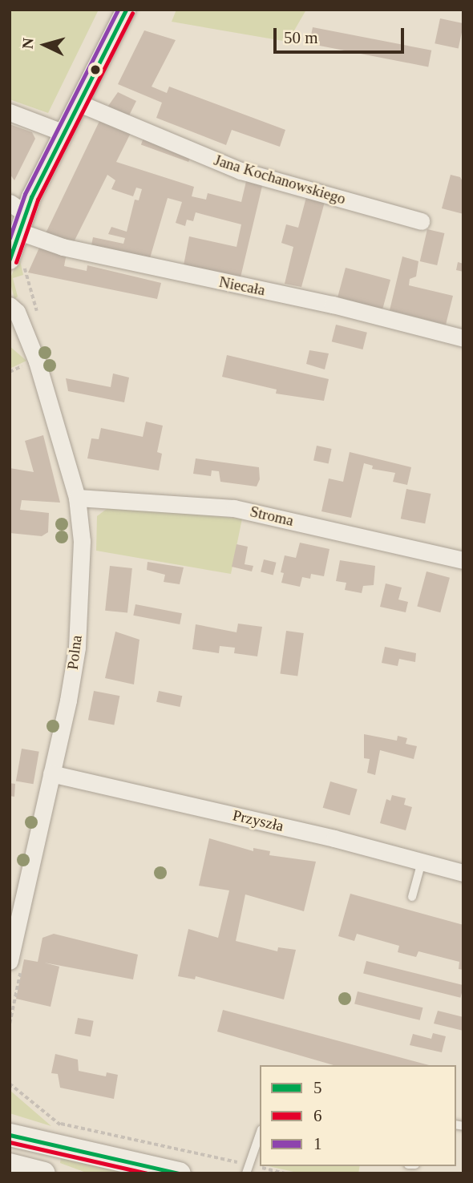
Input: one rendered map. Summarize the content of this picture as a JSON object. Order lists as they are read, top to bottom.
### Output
{
  "streets": {
    "street": [
      "Jana Kochanowskiego",
      "Niecała",
      "Stroma",
      "Polna",
      "Przyszła"
    ]
  },
  "crossings": [
    ["Stroma", "Polna"],
    ["Polna", "Przyszła"]
  ],
  "lines": ["transit line 5", "transit line 1", "transit line 6"],
  "legend": ["5", "6", "1"],
  "scale_bar": "50 m",
  "north": "left"
}
